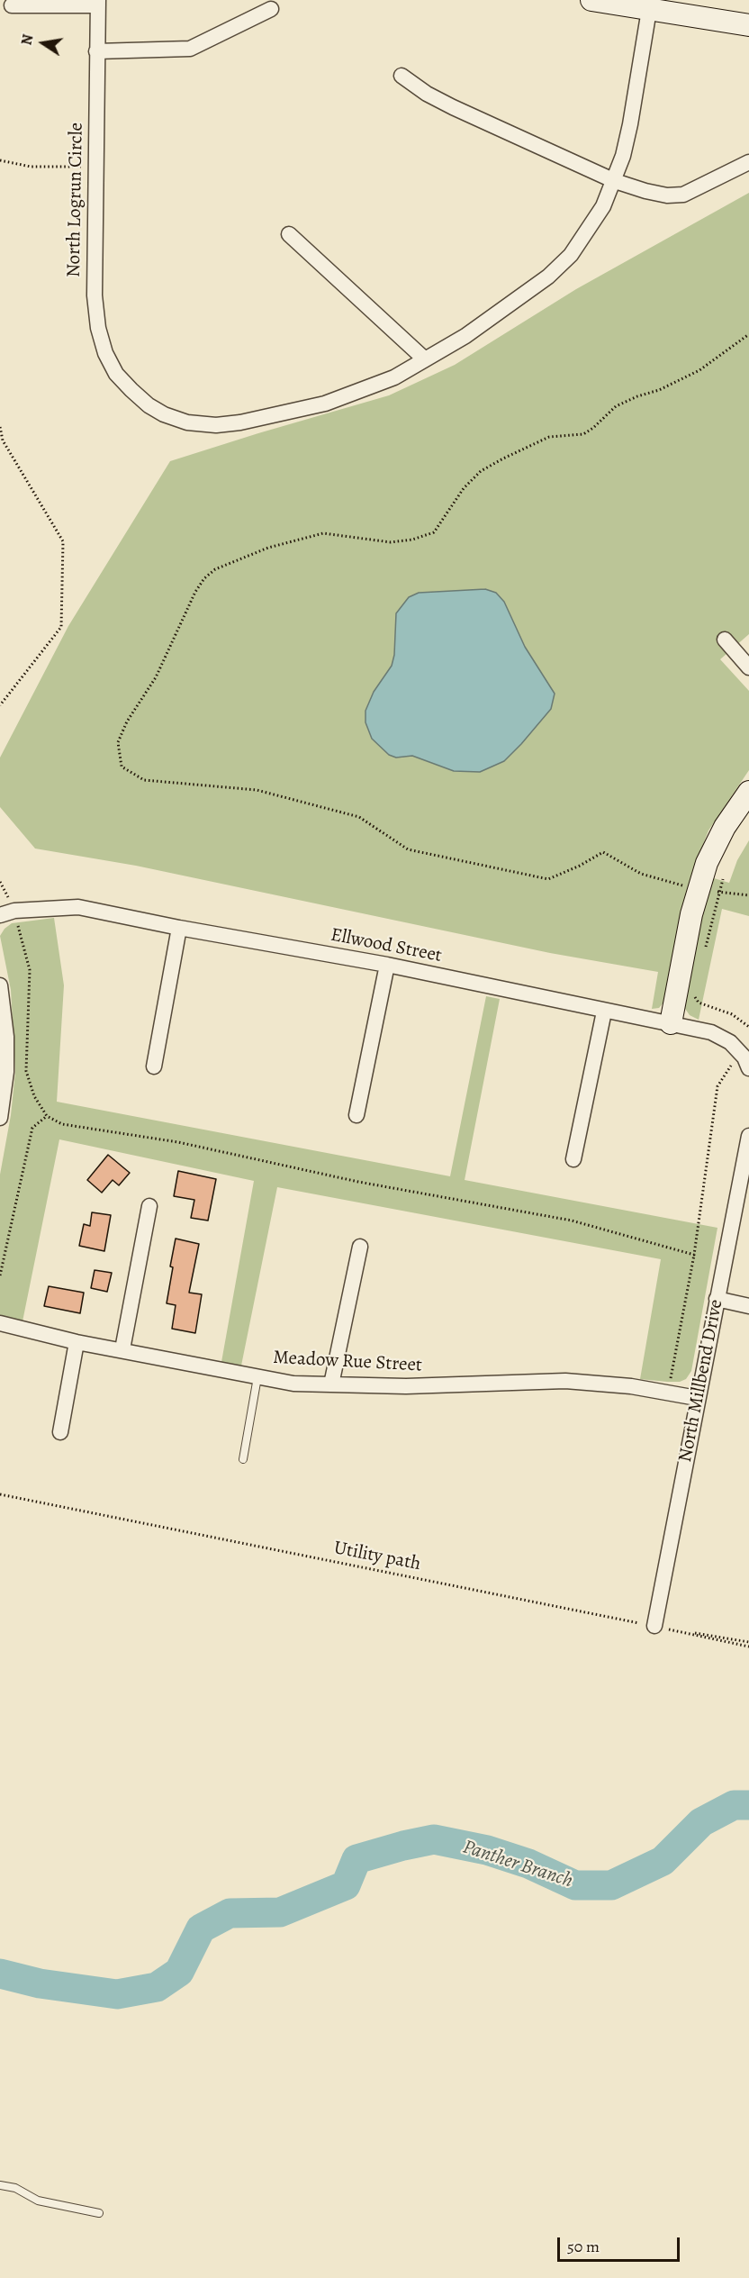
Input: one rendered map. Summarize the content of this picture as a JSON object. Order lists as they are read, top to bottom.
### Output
{
  "streets": {
    "street": [
      "North Logrun Circle",
      "Ellwood Street",
      "Meadow Rue Street",
      "North Millbend Drive"
    ],
    "path": ["Utility path"]
  },
  "crossings": [
    ["Meadow Rue Street", "North Millbend Drive"],
    ["North Millbend Drive", "Utility path"]
  ],
  "water": ["Panther Branch"],
  "scale_bar": "50 m",
  "north": "left"
}
